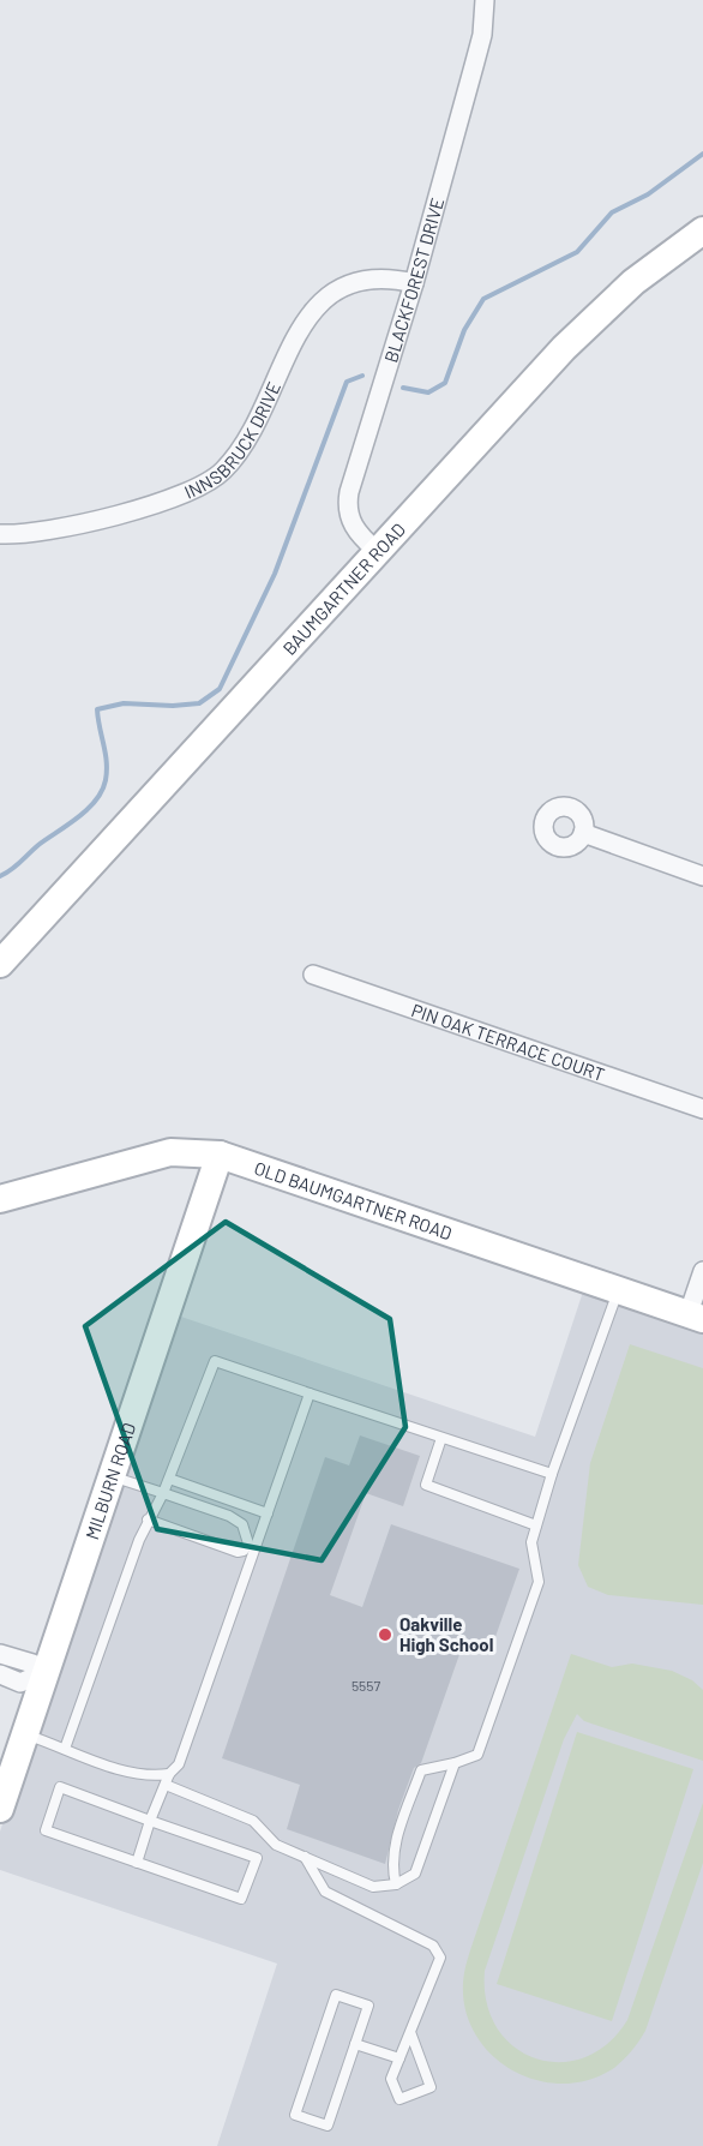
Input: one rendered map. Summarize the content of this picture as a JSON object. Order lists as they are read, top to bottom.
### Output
{
  "streets": {
    "street": [
      "BLACKFOREST DRIVE",
      "INNSBRUCK DRIVE",
      "BAUMGARTNER ROAD",
      "PIN OAK TERRACE COURT",
      "OLD BAUMGARTNER ROAD",
      "MILBURN ROAD"
    ]
  },
  "crossings": [
    ["BLACKFOREST DRIVE", "INNSBRUCK DRIVE"],
    ["BLACKFOREST DRIVE", "BAUMGARTNER ROAD"],
    ["OLD BAUMGARTNER ROAD", "MILBURN ROAD"]
  ],
  "places": ["Oakville High School"],
  "house_numbers": ["5557"]
}
